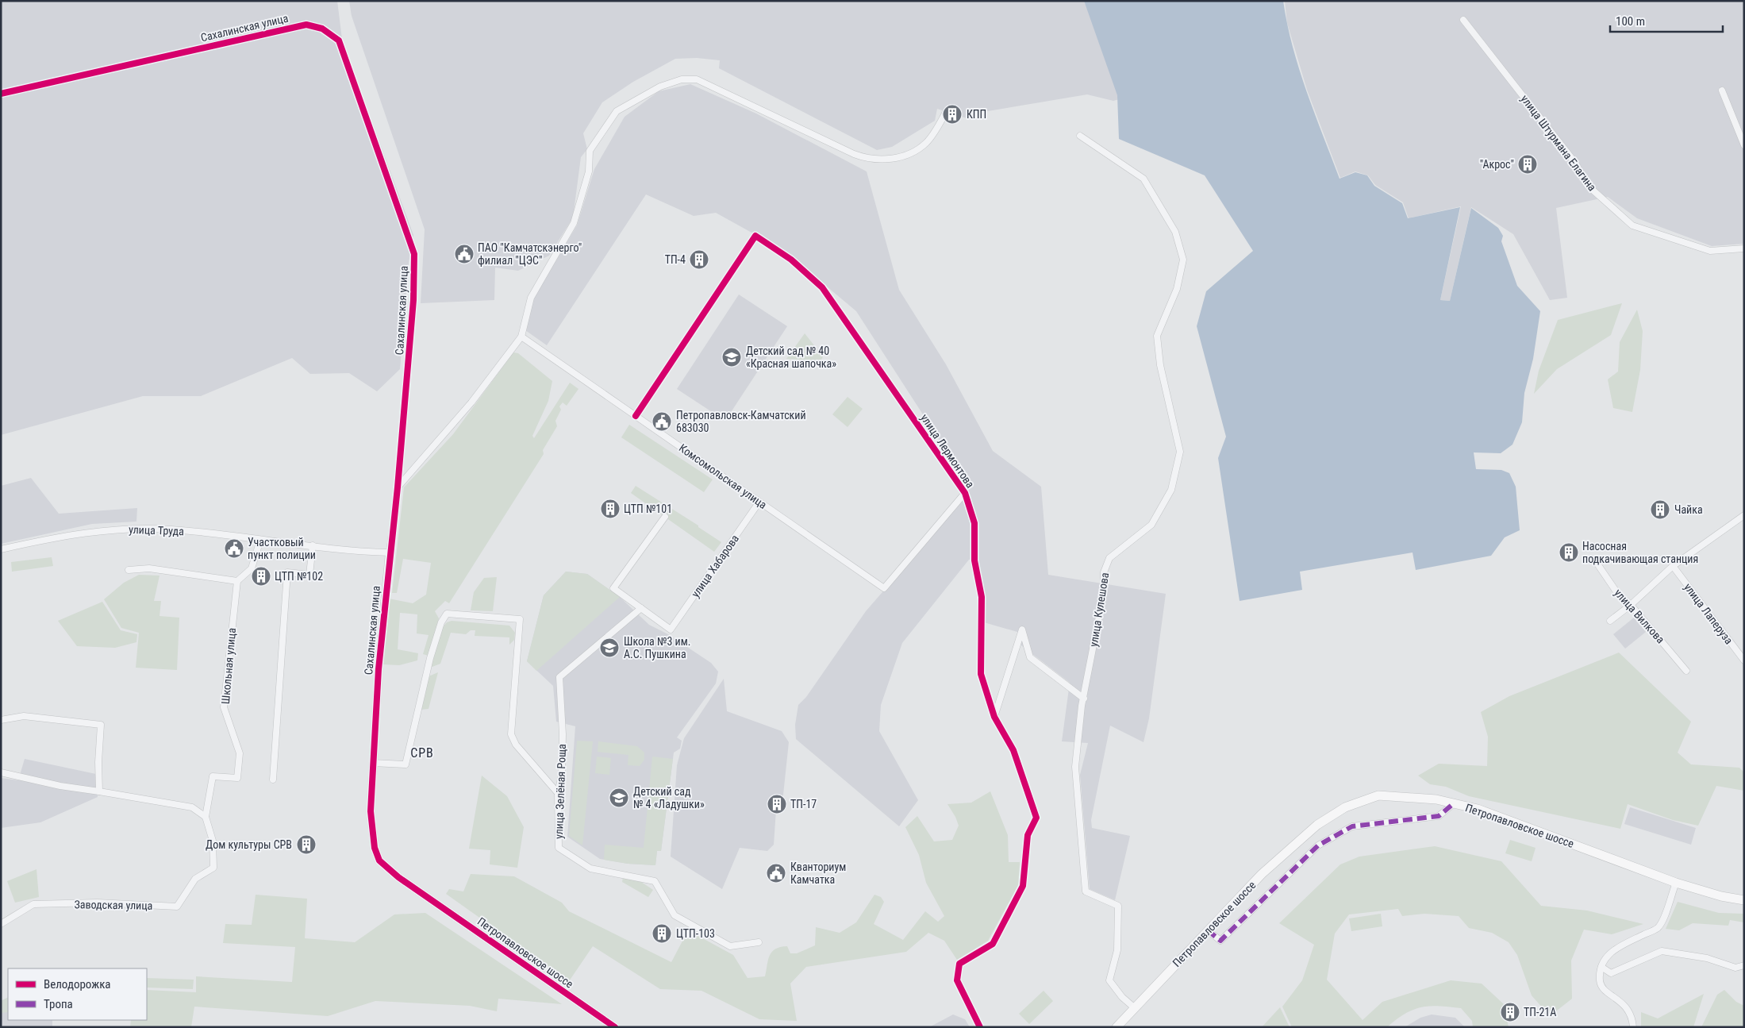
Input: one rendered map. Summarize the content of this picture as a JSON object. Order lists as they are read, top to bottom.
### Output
{
  "streets": {
    "main road": ["Петропавловское шоссе"],
    "street": [
      "Сахалинская улица",
      "улица Штурмана Елагина",
      "улица Лермонтова",
      "Комсомольская улица",
      "улица Труда",
      "улица Хабарова",
      "улица Кулешова",
      "улица Лаперуза",
      "улица Вилкова",
      "Школьная улица",
      "улица Зелёная Роща",
      "Заводская улица"
    ]
  },
  "crossings": [
    ["Сахалинская улица", "улица Труда"],
    ["Сахалинская улица", "Петропавловское шоссе"],
    ["улица Лермонтова", "Комсомольская улица"],
    ["Комсомольская улица", "улица Хабарова"],
    ["улица Хабарова", "улица Зелёная Роща"],
    ["улица Кулешова", "Петропавловское шоссе"],
    ["Школьная улица", "Заводская улица"]
  ],
  "districts": ["СРВ"],
  "places": {
    "building": [
      "КПП",
      "\"Акрос\"",
      "ТП-4",
      "ЦТП №101",
      "Чайка",
      "Насосная подкачивающая станция",
      "ЦТП №102",
      "ТП-17",
      "Дом культуры СРВ",
      "ЦТП-103",
      "ТП-21А"
    ],
    "public building": [
      "ПАО \"Камчатскэнерго\" филиал \"ЦЭС\"",
      "Петропавловск-Камчатский 683030",
      "Участковый пункт полиции",
      "Кванториум Камчатка"
    ],
    "school or university": ["Детский сад № 40 «Красная шапочка»", "Школа №3 им. А.С. Пушкина", "Детский сад № 4 «Ладушки»"]
  },
  "legend": ["Велодорожка", "Тропа"],
  "scale_bar": "100 m"
}
